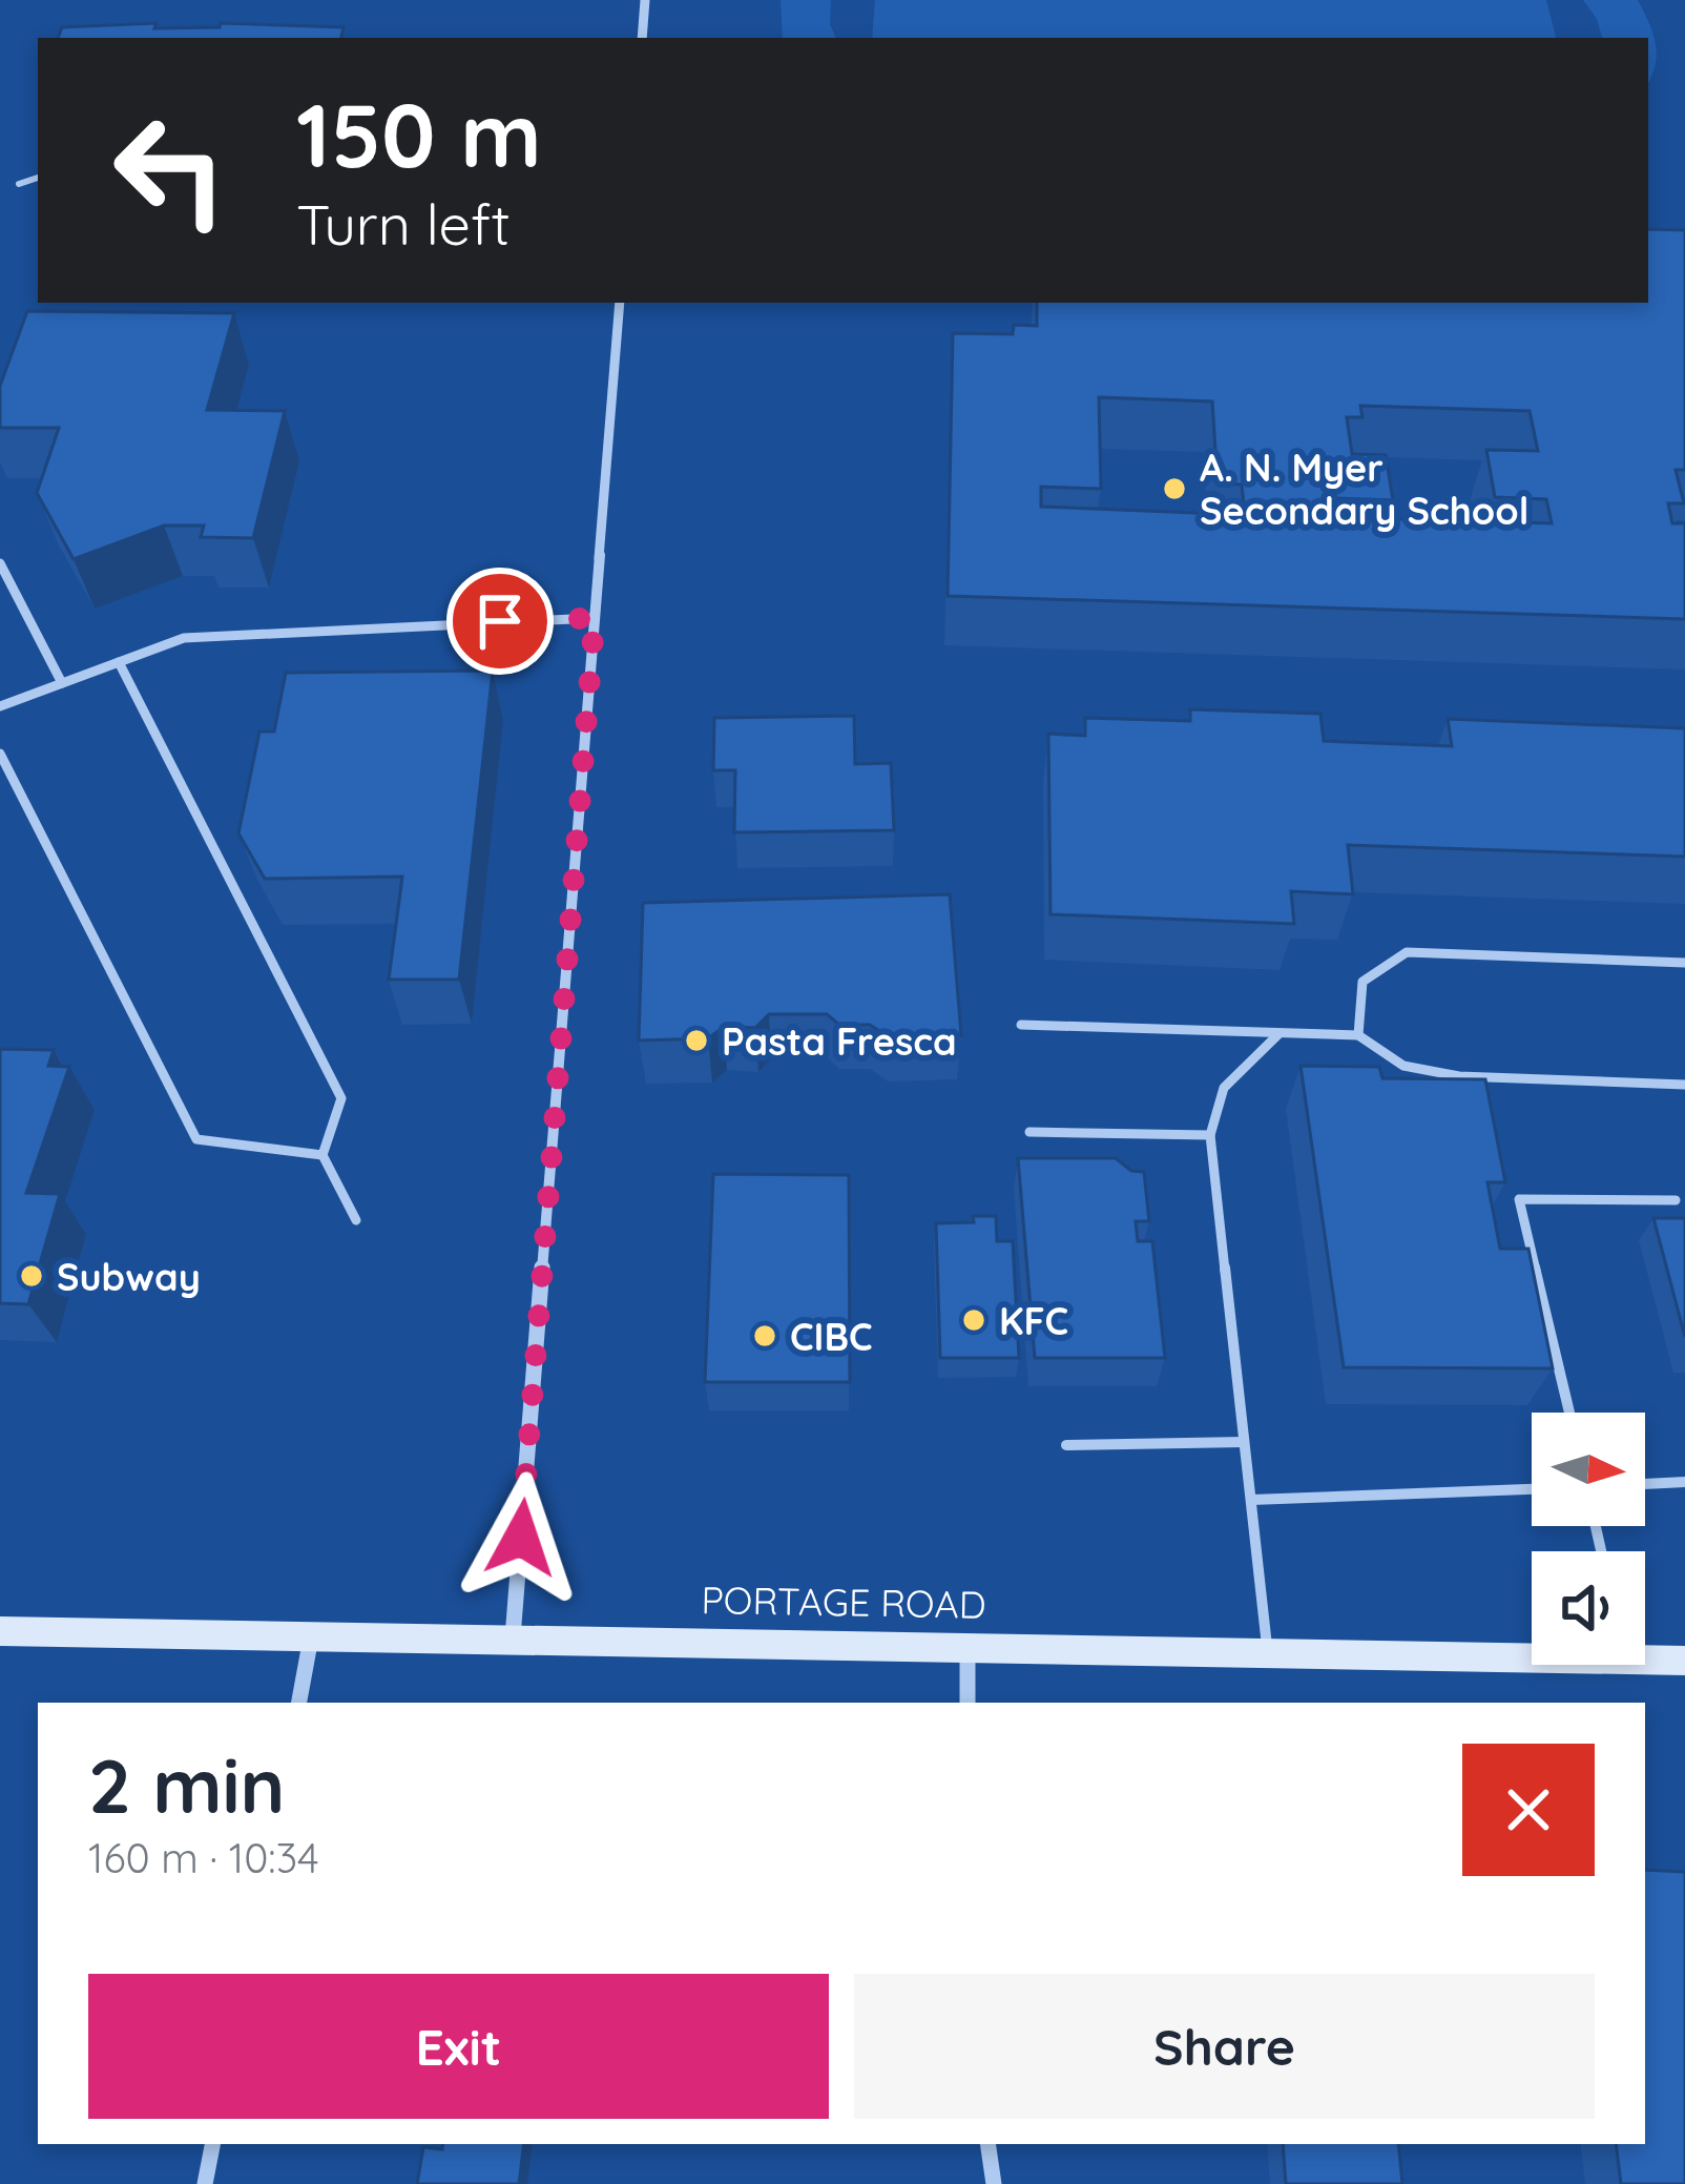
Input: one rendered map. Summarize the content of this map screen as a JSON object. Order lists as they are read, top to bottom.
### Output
{
  "streets": {
    "main road": ["PORTAGE ROAD"]
  },
  "places": [
    "A. N. Myer Secondary School",
    "Pasta Fresca",
    "Subway",
    "KFC",
    "CIBC"
  ],
  "north": "right",
  "page": {
    "turn": ["150 m", "Turn left"],
    "heading": ["2 min", "160 m · 10:34"],
    "buttons": ["Exit", "Share"]
  }
}
